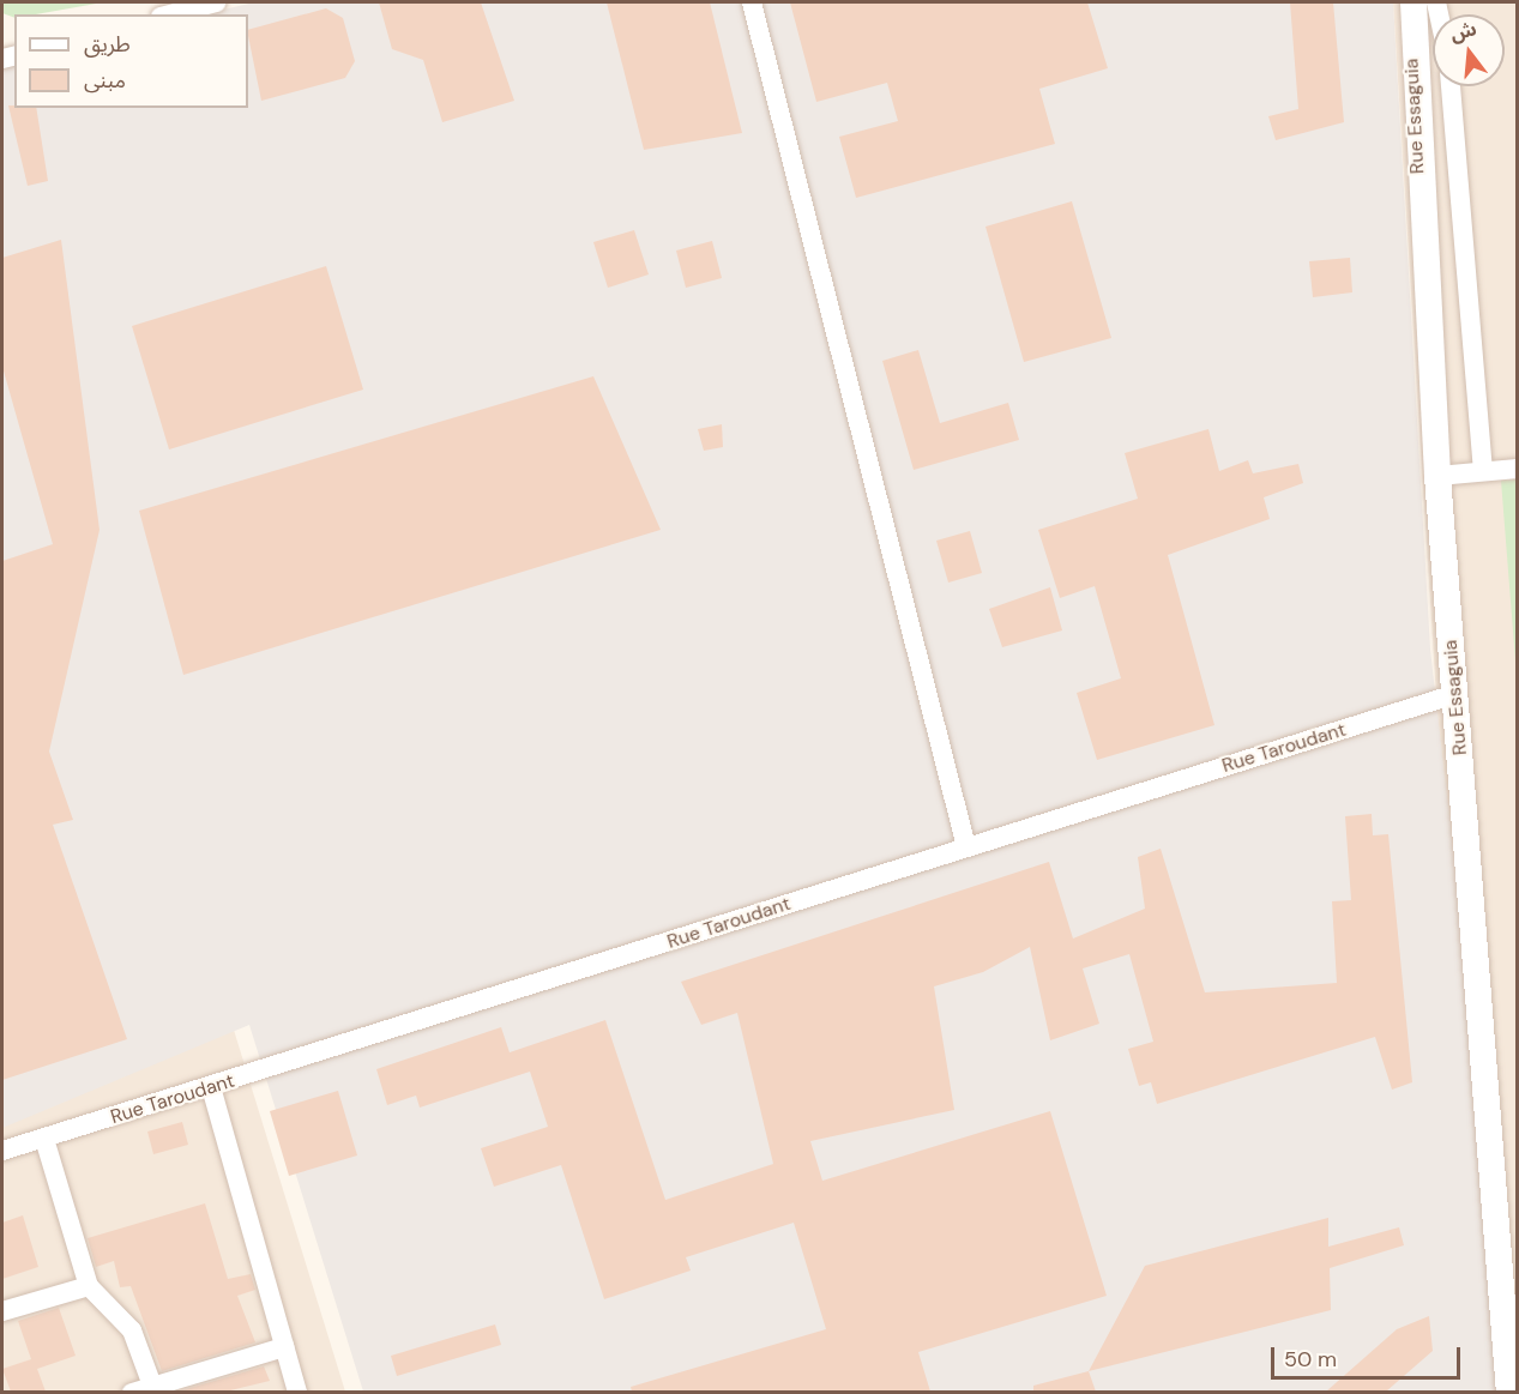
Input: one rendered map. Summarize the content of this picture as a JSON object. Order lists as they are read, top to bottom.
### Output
{
  "streets": {
    "street": ["Rue Essaguia", "Rue Taroudant"]
  },
  "crossings": [
    ["Rue Essaguia", "Rue Taroudant"]
  ],
  "legend": ["طريق", "مبنى"],
  "scale_bar": "50 m",
  "north": "top"
}
